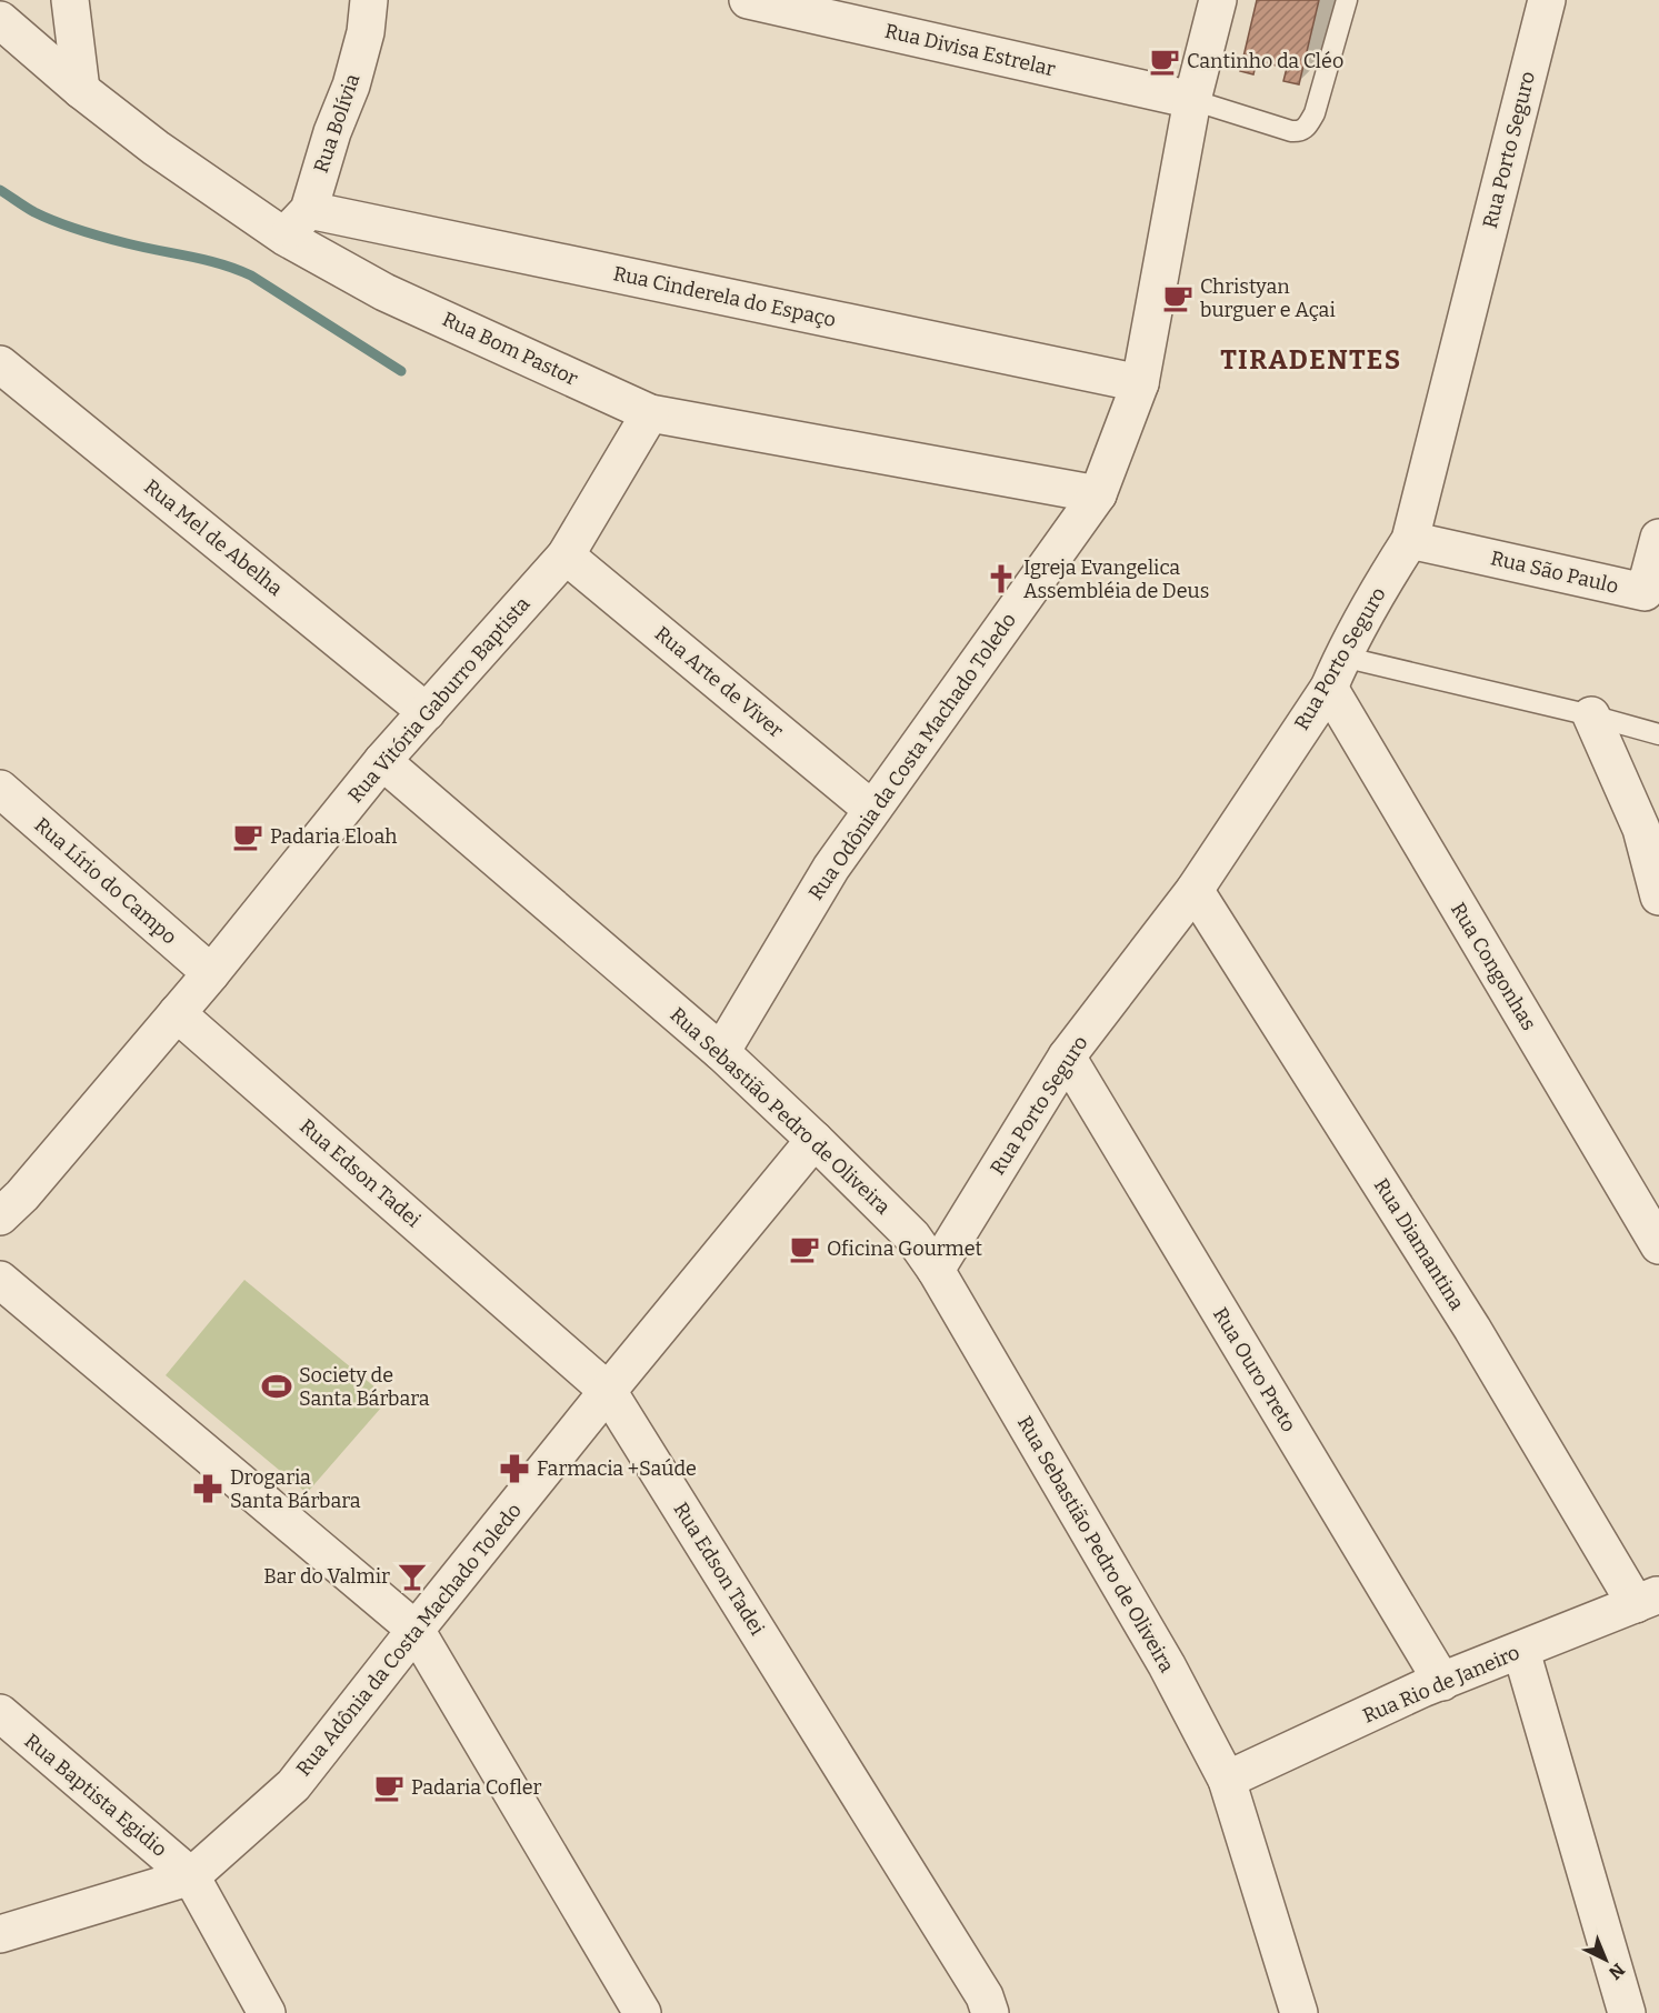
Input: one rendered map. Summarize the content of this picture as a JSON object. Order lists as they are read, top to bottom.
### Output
{
  "streets": {
    "street": [
      "Rua Divisa Estrelar",
      "Rua Bolívia",
      "Rua Porto Seguro",
      "Rua Cinderela do Espaço",
      "Rua Bom Pastor",
      "Rua Mel de Abelha",
      "Rua São Paulo",
      "Rua Arte de Viver",
      "Rua Vitória Gaburro Baptista",
      "Rua Odônia da Costa Machado Toledo",
      "Rua Lírio do Campo",
      "Rua Congonhas",
      "Rua Sebastião Pedro de Oliveira",
      "Rua Edson Tadei",
      "Rua Diamantina",
      "Rua Ouro Preto",
      "Rua Adônia da Costa Machado Toledo",
      "Rua Rio de Janeiro",
      "Rua Baptista Egidio"
    ]
  },
  "crossings": [
    ["Rua Divisa Estrelar", "Rua Odônia da Costa Machado Toledo"],
    ["Rua Bolívia", "Rua Cinderela do Espaço"],
    ["Rua Bolívia", "Rua Bom Pastor"],
    ["Rua Porto Seguro", "Rua São Paulo"],
    ["Rua Porto Seguro", "Rua Congonhas"],
    ["Rua Porto Seguro", "Rua Sebastião Pedro de Oliveira"],
    ["Rua Porto Seguro", "Rua Diamantina"],
    ["Rua Porto Seguro", "Rua Ouro Preto"],
    ["Rua Cinderela do Espaço", "Rua Odônia da Costa Machado Toledo"],
    ["Rua Bom Pastor", "Rua Vitória Gaburro Baptista"],
    ["Rua Bom Pastor", "Rua Odônia da Costa Machado Toledo"],
    ["Rua Mel de Abelha", "Rua Vitória Gaburro Baptista"],
    ["Rua Arte de Viver", "Rua Vitória Gaburro Baptista"],
    ["Rua Arte de Viver", "Rua Odônia da Costa Machado Toledo"],
    ["Rua Vitória Gaburro Baptista", "Rua Lírio do Campo"],
    ["Rua Vitória Gaburro Baptista", "Rua Sebastião Pedro de Oliveira"],
    ["Rua Vitória Gaburro Baptista", "Rua Edson Tadei"],
    ["Rua Odônia da Costa Machado Toledo", "Rua Sebastião Pedro de Oliveira"],
    ["Rua Sebastião Pedro de Oliveira", "Rua Adônia da Costa Machado Toledo"],
    ["Rua Sebastião Pedro de Oliveira", "Rua Rio de Janeiro"],
    ["Rua Edson Tadei", "Rua Adônia da Costa Machado Toledo"],
    ["Rua Diamantina", "Rua Rio de Janeiro"],
    ["Rua Ouro Preto", "Rua Rio de Janeiro"],
    ["Rua Adônia da Costa Machado Toledo", "Rua Baptista Egidio"]
  ],
  "districts": ["TIRADENTES"],
  "places": {
    "cafe": [
      "Cantinho da Cléo",
      "Christyan burguer e Açai",
      "Padaria Eloah",
      "Oficina Gourmet",
      "Padaria Cofler"
    ],
    "church": ["Igreja Evangelica Assembléia de Deus"],
    "sports": ["Society de Santa Bárbara"],
    "pharmacy": ["Farmacia +Saúde", "Drogaria Santa Bárbara"],
    "bar": ["Bar do Valmir"]
  },
  "north": "bottom right"
}
